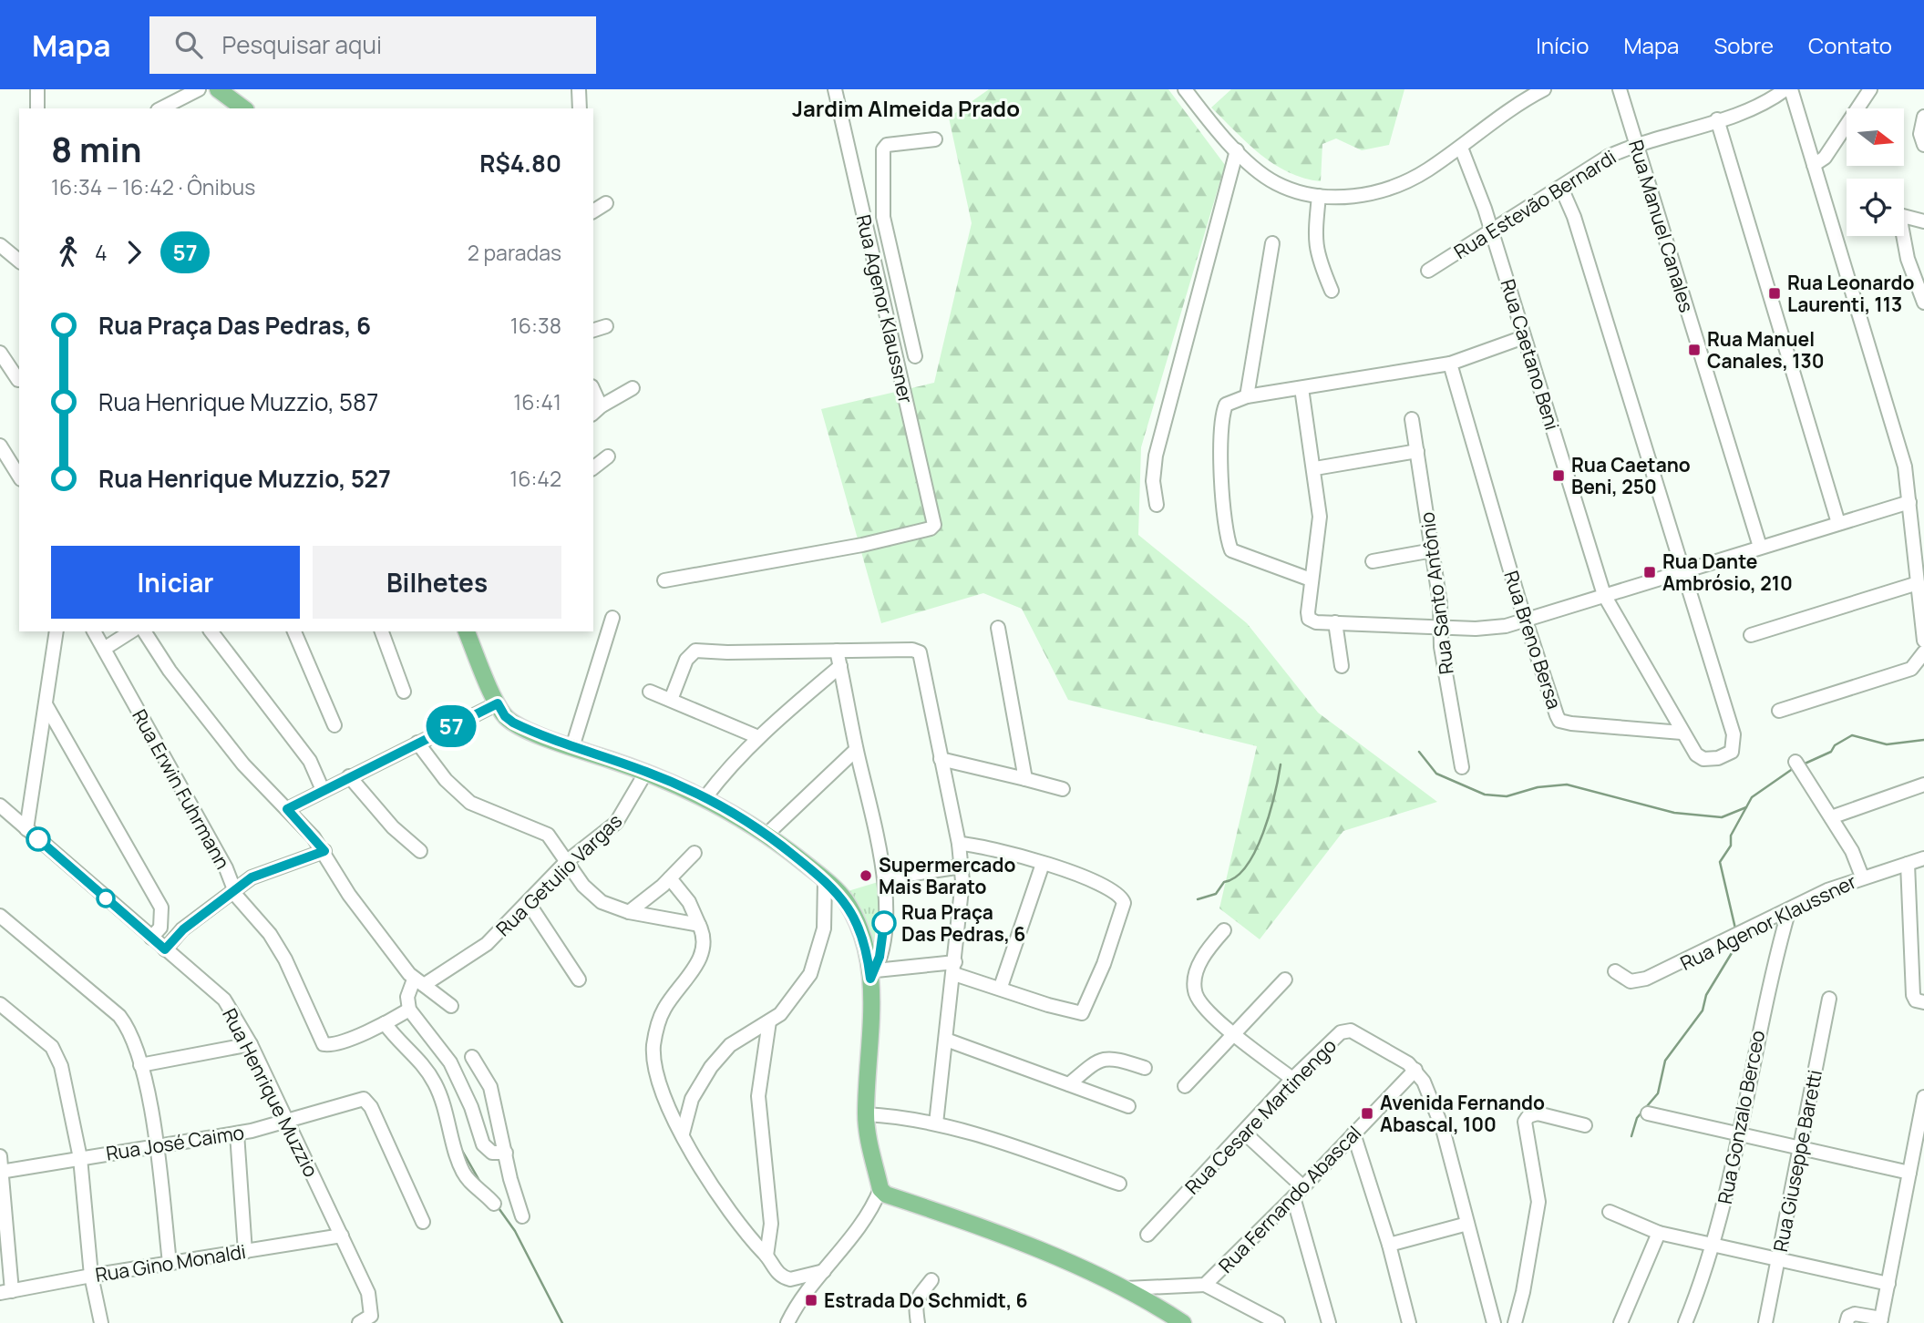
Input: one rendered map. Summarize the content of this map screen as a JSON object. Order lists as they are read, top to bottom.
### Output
{
  "streets": {
    "street": [
      "Rua Estevão Bernardi",
      "Rua Manuel Canales",
      "Rua Agenor Klaussner",
      "Rua Caetano Beni",
      "Rua Santo Antônio",
      "Rua Breno Bersa",
      "Rua Erwin Fuhrmann",
      "Rua Getulio Vargas",
      "Rua Henrique Muzzio",
      "Rua Cesare Martinengo",
      "Rua Gonzalo Berceo",
      "Rua José Caimo",
      "Rua Giuseppe Baretti",
      "Rua Fernando Abascal",
      "Rua Gino Monaldi"
    ]
  },
  "crossings": [
    ["Rua Estevão Bernardi", "Rua Manuel Canales"],
    ["Rua Estevão Bernardi", "Rua Caetano Beni"],
    ["Rua Agenor Klaussner", "Rua Gonzalo Berceo"],
    ["Rua Caetano Beni", "Rua Breno Bersa"],
    ["Rua Henrique Muzzio", "Rua José Caimo"],
    ["Rua Henrique Muzzio", "Rua Gino Monaldi"],
    ["Rua Cesare Martinengo", "Rua Fernando Abascal"]
  ],
  "districts": ["Jardim Almeida Prado"],
  "places": {
    "transit": [
      "Rua Leonardo Laurenti, 113",
      "Rua Manuel Canales, 130",
      "Rua Caetano Beni, 250",
      "Rua Dante Ambrósio, 210",
      "Avenida Fernando Abascal, 100",
      "Estrada Do Schmidt, 6"
    ],
    "other": ["Supermercado Mais Barato", "Rua Praça Das Pedras, 6"]
  },
  "lines": ["bus line 57"],
  "north": "right",
  "page": {
    "header": "Mapa",
    "search": "Pesquisar aqui",
    "nav": [
      "Início",
      "Mapa",
      "Sobre",
      "Contato"
    ],
    "on_map": "57",
    "heading": ["8 min", "16:34 – 16:42 · Ônibus", "R$4.80"],
    "legs": ["4", "57", "2 paradas"],
    "list": [
      {
        "name": "Rua Praça Das Pedras, 6",
        "value": "16:38"
      },
      {
        "name": "Rua Henrique Muzzio, 587",
        "value": "16:41"
      },
      {
        "name": "Rua Henrique Muzzio, 527",
        "value": "16:42"
      }
    ],
    "buttons": ["Iniciar", "Bilhetes"]
  }
}
